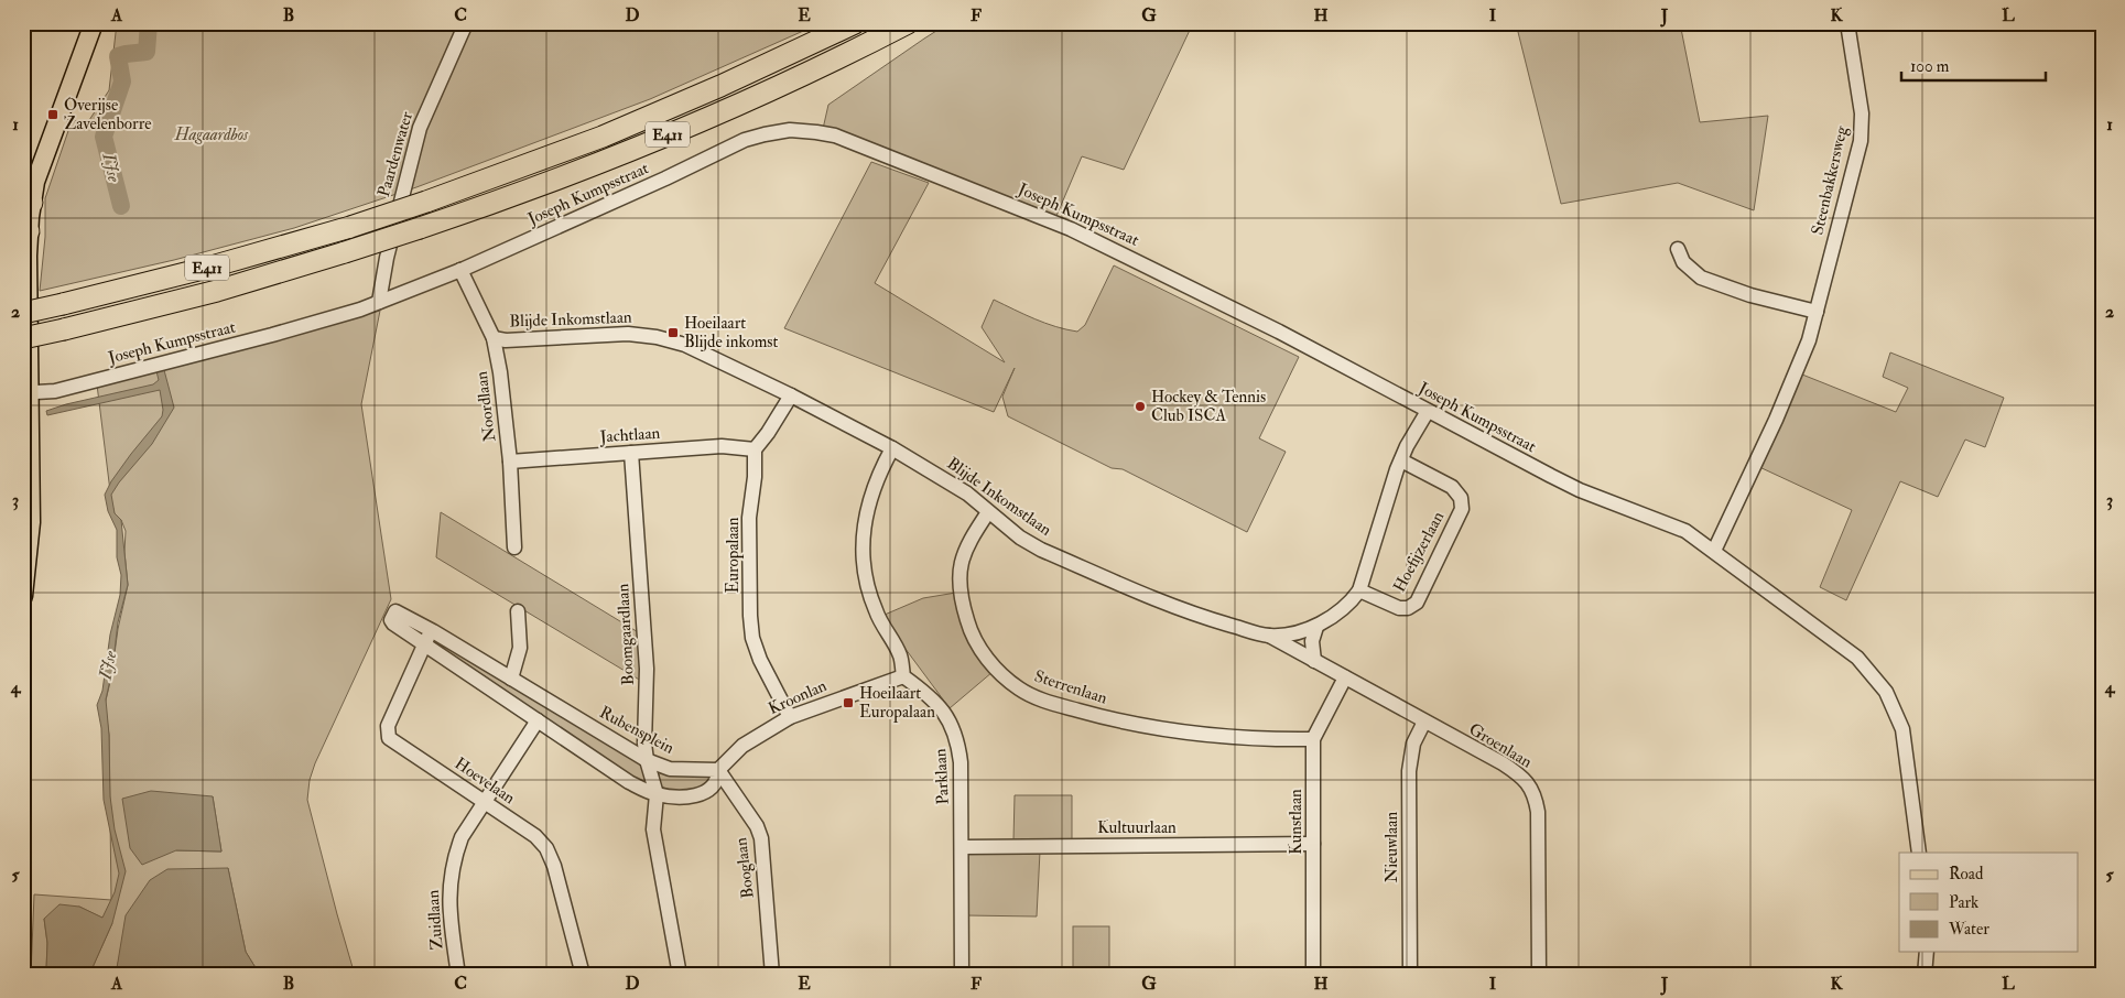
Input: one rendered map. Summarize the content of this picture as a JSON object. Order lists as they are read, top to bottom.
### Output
{
  "streets": {
    "highway": ["E411"],
    "street": [
      "Paardenwater",
      "Steenbakkersweg",
      "Joseph Kumpsstraat",
      "Blijde Inkomstlaan",
      "Noordlaan",
      "Jachtlaan",
      "Hoefijzerlaan",
      "Europalaan",
      "Boomgaardlaan",
      "Sterrenlaan",
      "Kroonlan",
      "Rubensplein",
      "Groenlaan",
      "Parklaan",
      "Hoevelaan",
      "Kunstlaan",
      "Kultuurlaan",
      "Nieuwlaan",
      "Booglaan",
      "Zuidlaan"
    ]
  },
  "crossings": [
    ["Paardenwater", "Joseph Kumpsstraat"],
    ["Steenbakkersweg", "Joseph Kumpsstraat"],
    ["Joseph Kumpsstraat", "Blijde Inkomstlaan"],
    ["Joseph Kumpsstraat", "Noordlaan"],
    ["Blijde Inkomstlaan", "Noordlaan"],
    ["Blijde Inkomstlaan", "Hoefijzerlaan"],
    ["Blijde Inkomstlaan", "Sterrenlaan"],
    ["Blijde Inkomstlaan", "Groenlaan"],
    ["Noordlaan", "Jachtlaan"],
    ["Jachtlaan", "Europalaan"],
    ["Jachtlaan", "Boomgaardlaan"],
    ["Europalaan", "Kroonlan"],
    ["Boomgaardlaan", "Rubensplein"],
    ["Sterrenlaan", "Kunstlaan"],
    ["Kroonlan", "Rubensplein"],
    ["Kroonlan", "Parklaan"],
    ["Kroonlan", "Booglaan"],
    ["Rubensplein", "Hoevelaan"],
    ["Rubensplein", "Booglaan"],
    ["Rubensplein", "Zuidlaan"],
    ["Groenlaan", "Kunstlaan"],
    ["Groenlaan", "Nieuwlaan"],
    ["Parklaan", "Kultuurlaan"],
    ["Hoevelaan", "Zuidlaan"],
    ["Kunstlaan", "Kultuurlaan"]
  ],
  "water": ["IJse"],
  "parks": ["Hagaardbos"],
  "places": {
    "transit": ["Overijse Zavelenborre", "Hoeilaart Blijde inkomst", "Hoeilaart Europalaan"],
    "other": ["Hockey & Tennis Club ISCA"]
  },
  "legend": ["Road", "Park", "Water"],
  "scale_bar": "100 m",
  "grid": {
    "columns": [
      "A",
      "B",
      "C",
      "D",
      "E",
      "F",
      "G",
      "H",
      "I",
      "J",
      "K",
      "L"
    ],
    "rows": [
      "1",
      "2",
      "3",
      "4",
      "5"
    ]
  }
}
